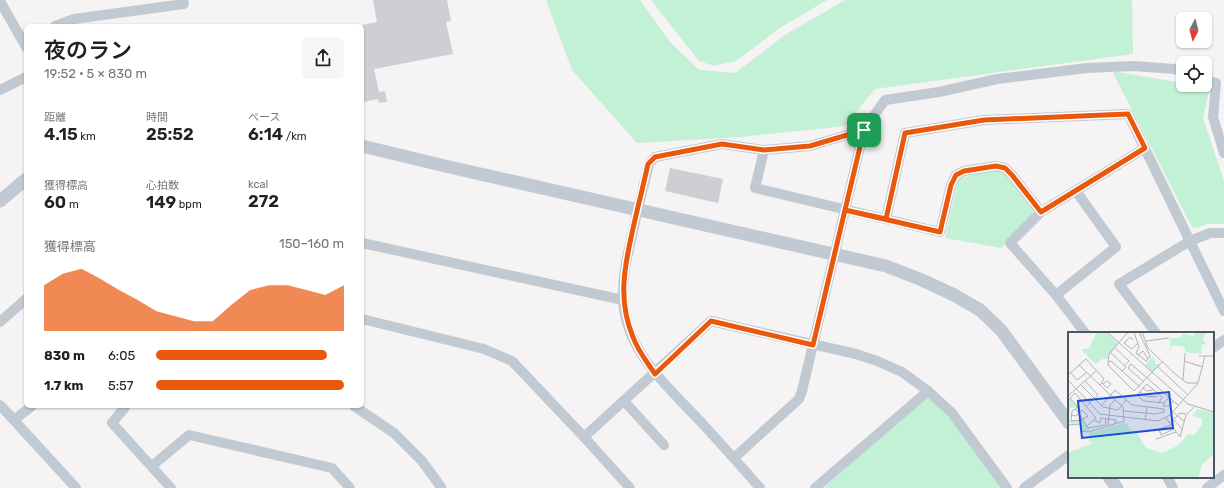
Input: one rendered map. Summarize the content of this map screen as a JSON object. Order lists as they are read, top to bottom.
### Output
{
  "north": "bottom",
  "page": {
    "heading": ["夜のラン", "19:52 · 5 × 830 m"],
    "stats": [
      ["距離", "4.15 km"],
      ["時間", "25:52"],
      ["ペース", "6:14 /km"],
      ["獲得標高", "60 m"],
      ["心拍数", "149 bpm"],
      ["kcal", "272"]
    ],
    "chart": ["獲得標高", "150–160 m"],
    "list": [
      {
        "name": "830 m",
        "note": "6:05"
      },
      {
        "name": "1.7 km",
        "note": "5:57"
      }
    ]
  }
}
